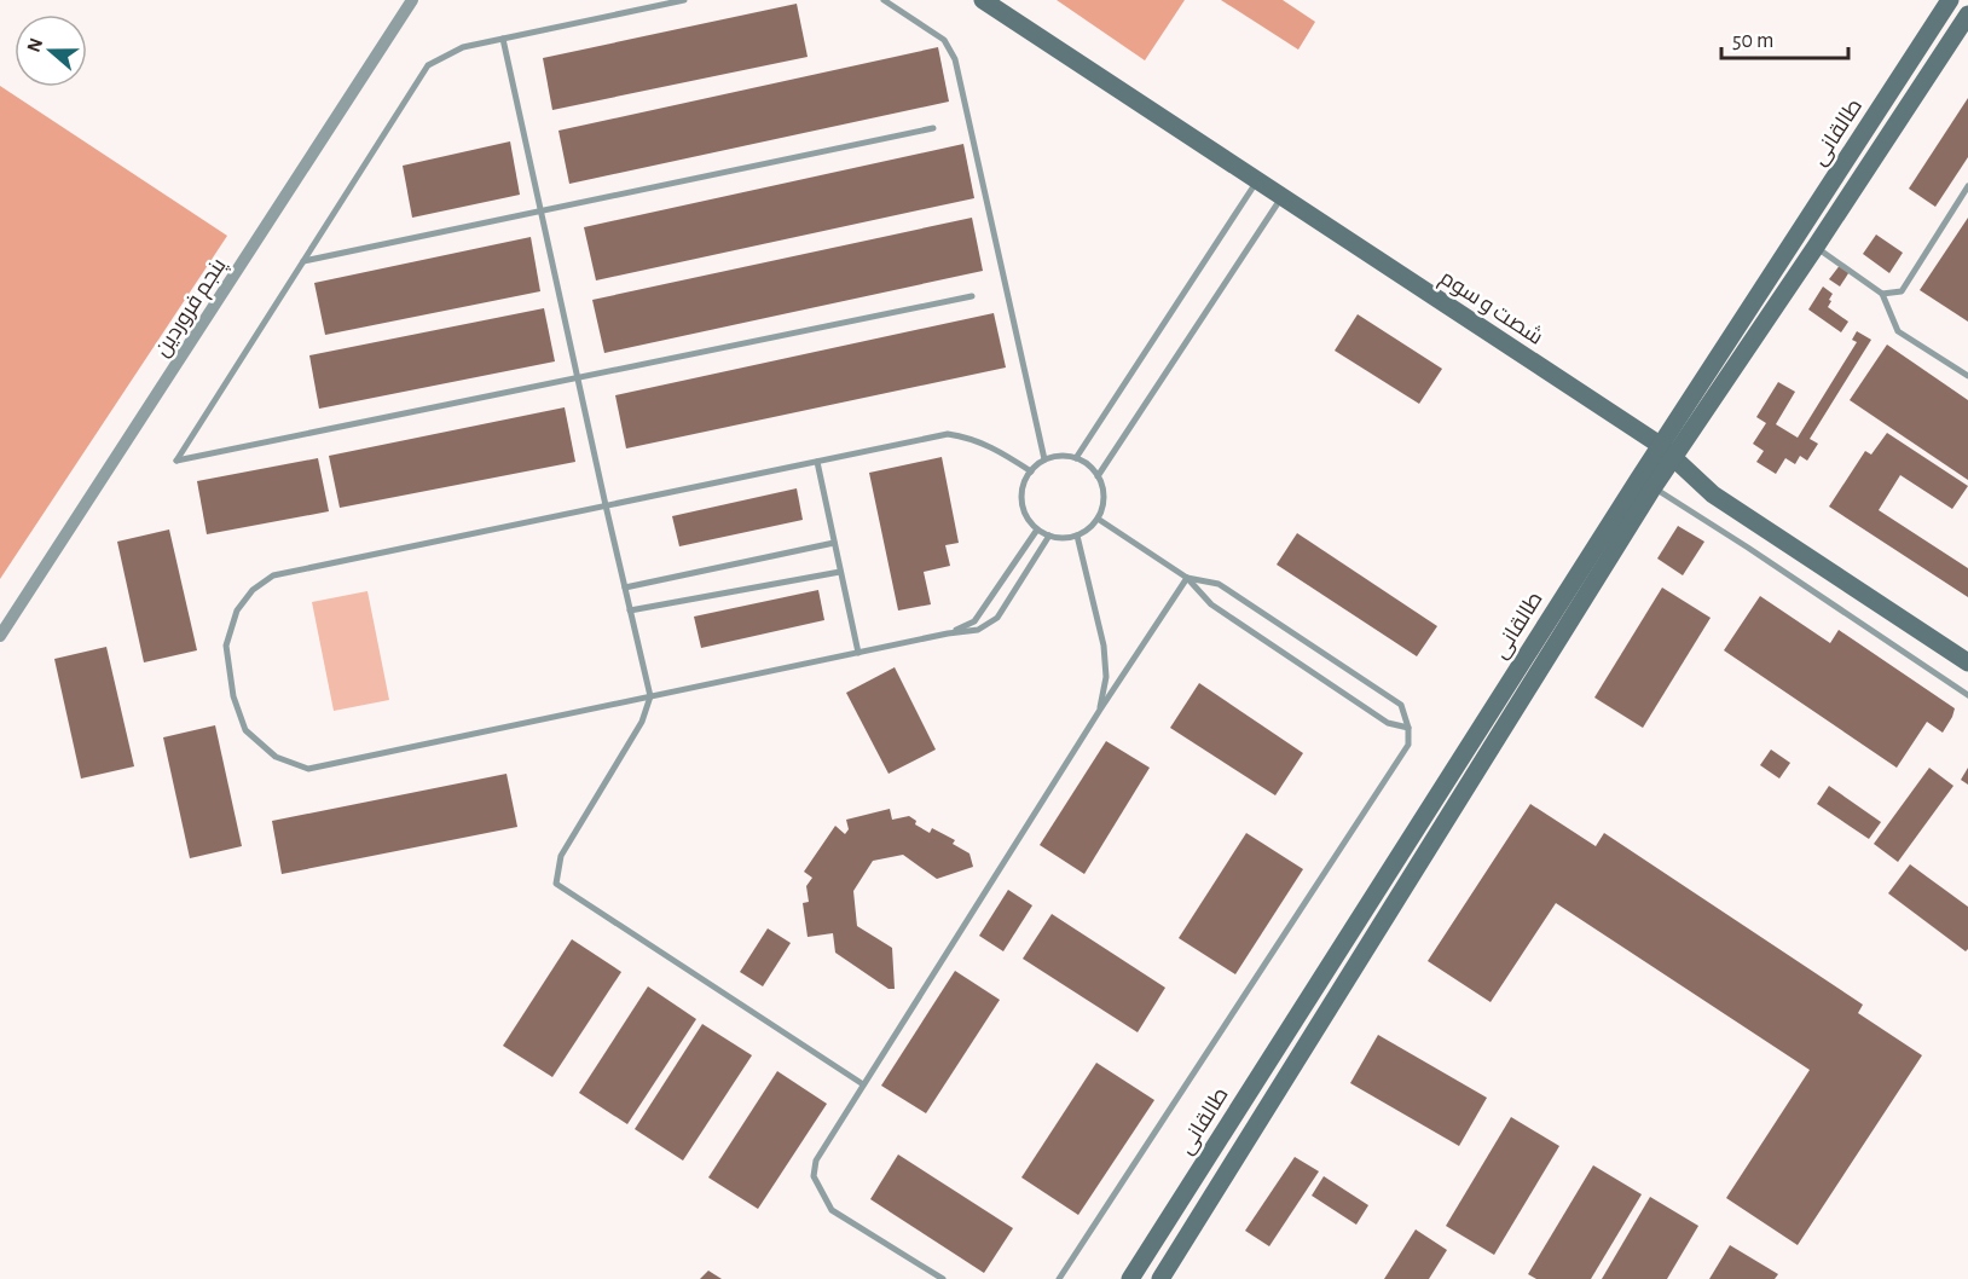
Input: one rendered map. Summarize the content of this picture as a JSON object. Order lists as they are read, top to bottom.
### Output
{
  "streets": {
    "street": ["طالقانی", "پنجم فروردین", "شصت و سوم"]
  },
  "crossings": [
    ["طالقانی", "شصت و سوم"]
  ],
  "scale_bar": "50 m",
  "north": "left"
}
